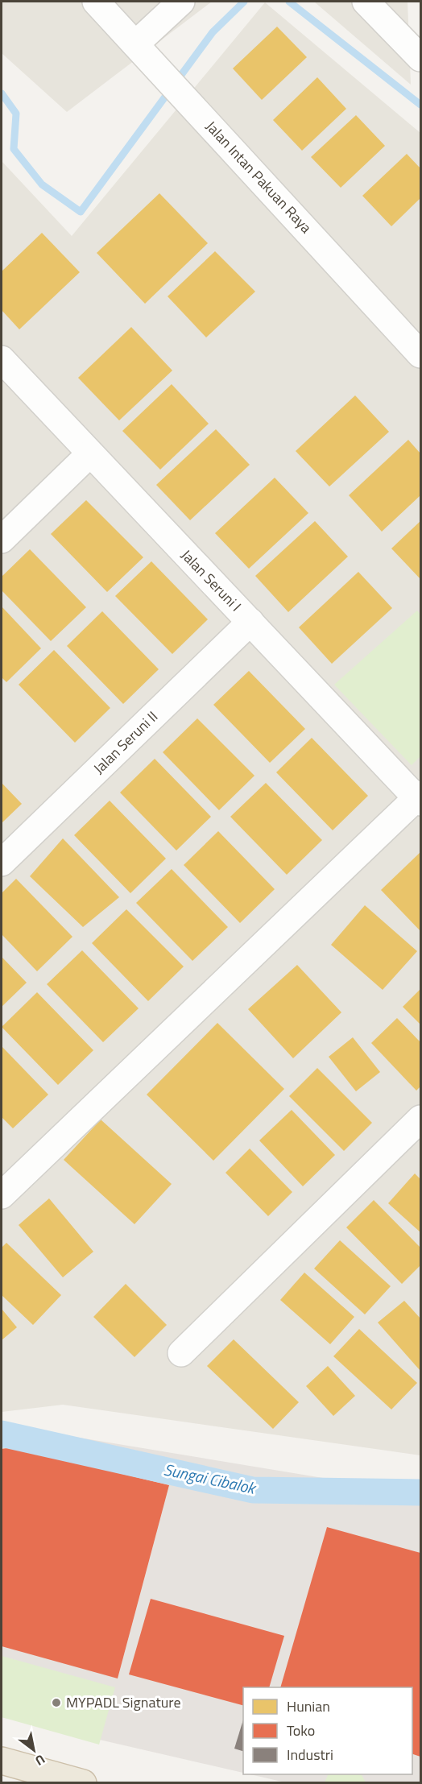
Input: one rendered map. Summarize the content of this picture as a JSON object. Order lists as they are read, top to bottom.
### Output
{
  "streets": {
    "street": ["Jalan Intan Pakuan Raya", "Jalan Seruni I", "Jalan Seruni II"]
  },
  "crossings": [
    ["Jalan Seruni I", "Jalan Seruni II"]
  ],
  "water": ["Sungai Cibalok"],
  "places": ["MYPADL Signature"],
  "legend": ["Hunian", "Toko", "Industri"],
  "north": "bottom right"
}
